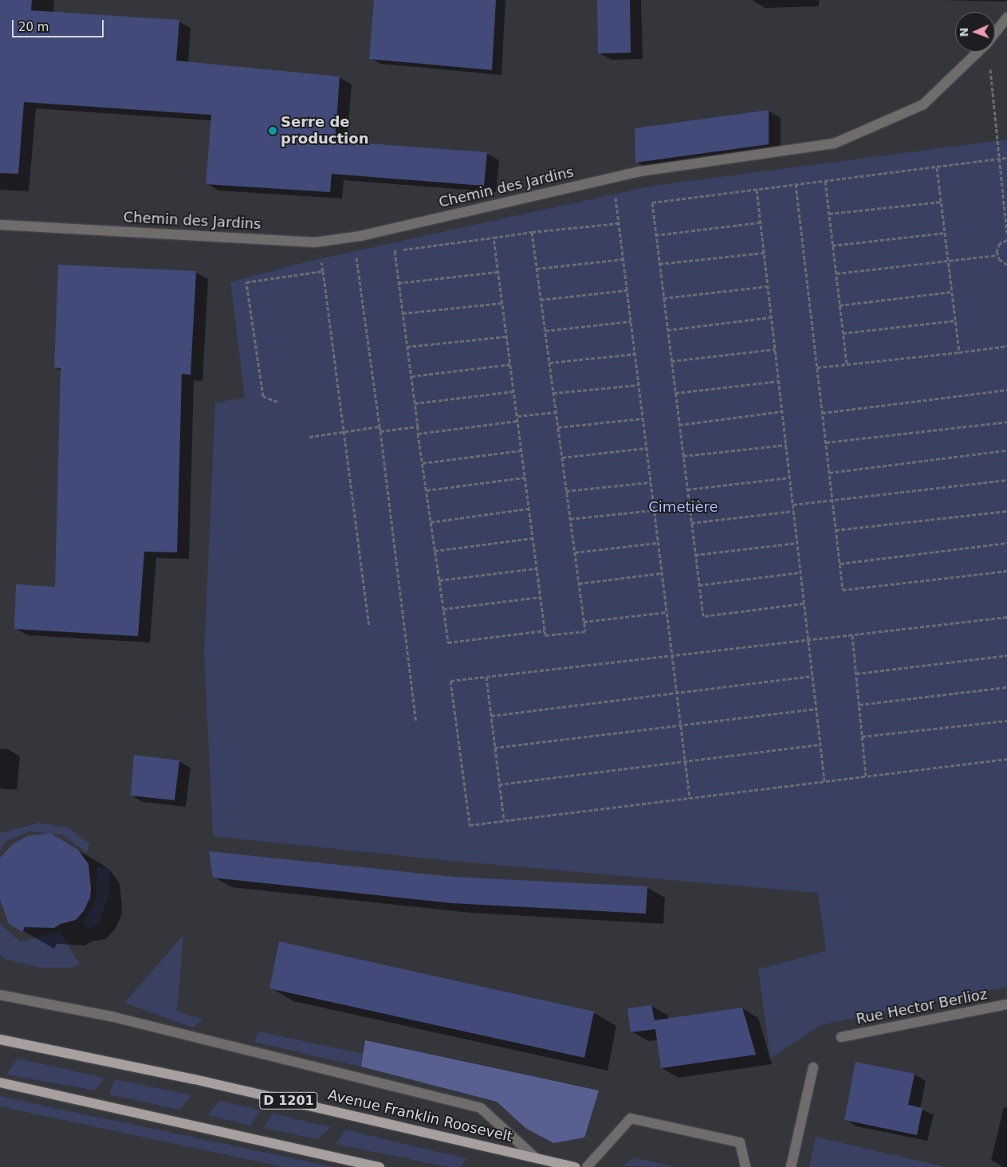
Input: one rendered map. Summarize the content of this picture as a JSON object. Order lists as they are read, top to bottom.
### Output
{
  "streets": {
    "main road": ["D 1201", "Avenue Franklin Roosevelt"],
    "street": ["Chemin des Jardins", "Rue Hector Berlioz"]
  },
  "parks": ["Cimetière"],
  "places": ["Serre de production"],
  "scale_bar": "20 m",
  "north": "left"
}
